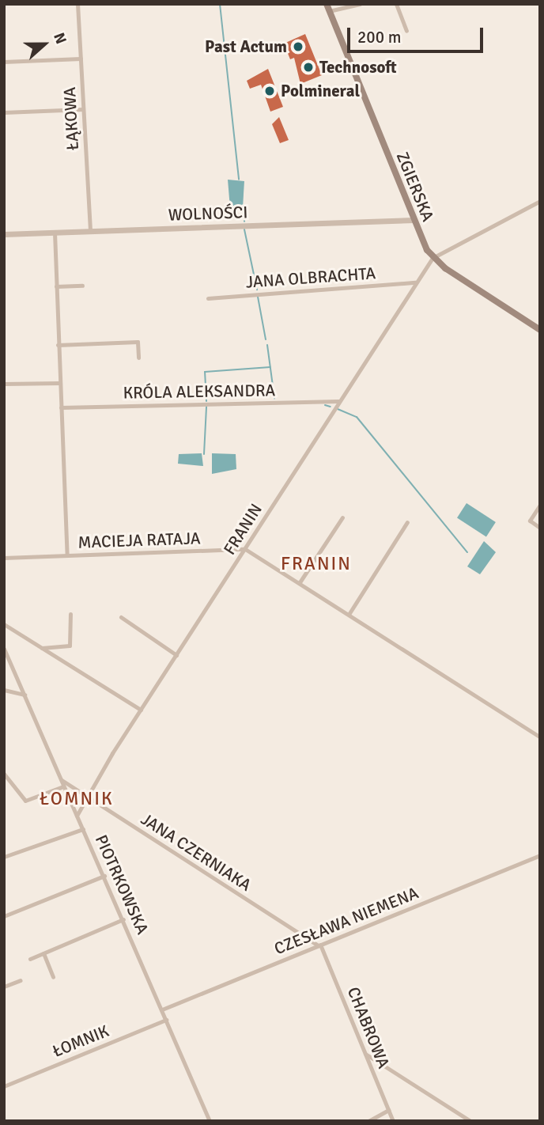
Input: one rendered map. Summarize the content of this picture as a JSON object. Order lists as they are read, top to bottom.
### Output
{
  "streets": {
    "main road": ["ZGIERSKA"],
    "street": [
      "ŁĄKOWA",
      "WOLNOŚCI",
      "JANA OLBRACHTA",
      "KRÓLA ALEKSANDRA",
      "FRANIN",
      "MACIEJA RATAJA",
      "JANA CZERNIAKA",
      "PIOTRKOWSKA",
      "CZESŁAWA NIEMENA",
      "CHABROWA",
      "ŁOMNIK"
    ]
  },
  "crossings": [
    ["ŁĄKOWA", "WOLNOŚCI"],
    ["ZGIERSKA", "WOLNOŚCI"],
    ["ZGIERSKA", "FRANIN"],
    ["JANA OLBRACHTA", "FRANIN"],
    ["KRÓLA ALEKSANDRA", "FRANIN"],
    ["FRANIN", "MACIEJA RATAJA"],
    ["FRANIN", "JANA CZERNIAKA"],
    ["FRANIN", "PIOTRKOWSKA"],
    ["JANA CZERNIAKA", "PIOTRKOWSKA"],
    ["JANA CZERNIAKA", "CZESŁAWA NIEMENA"],
    ["JANA CZERNIAKA", "CHABROWA"],
    ["PIOTRKOWSKA", "CZESŁAWA NIEMENA"],
    ["PIOTRKOWSKA", "ŁOMNIK"],
    ["CZESŁAWA NIEMENA", "CHABROWA"]
  ],
  "districts": ["FRANIN", "ŁOMNIK"],
  "places": ["Past Actum", "Technosoft", "Polmineral"],
  "scale_bar": "200 m",
  "north": "right"
}
